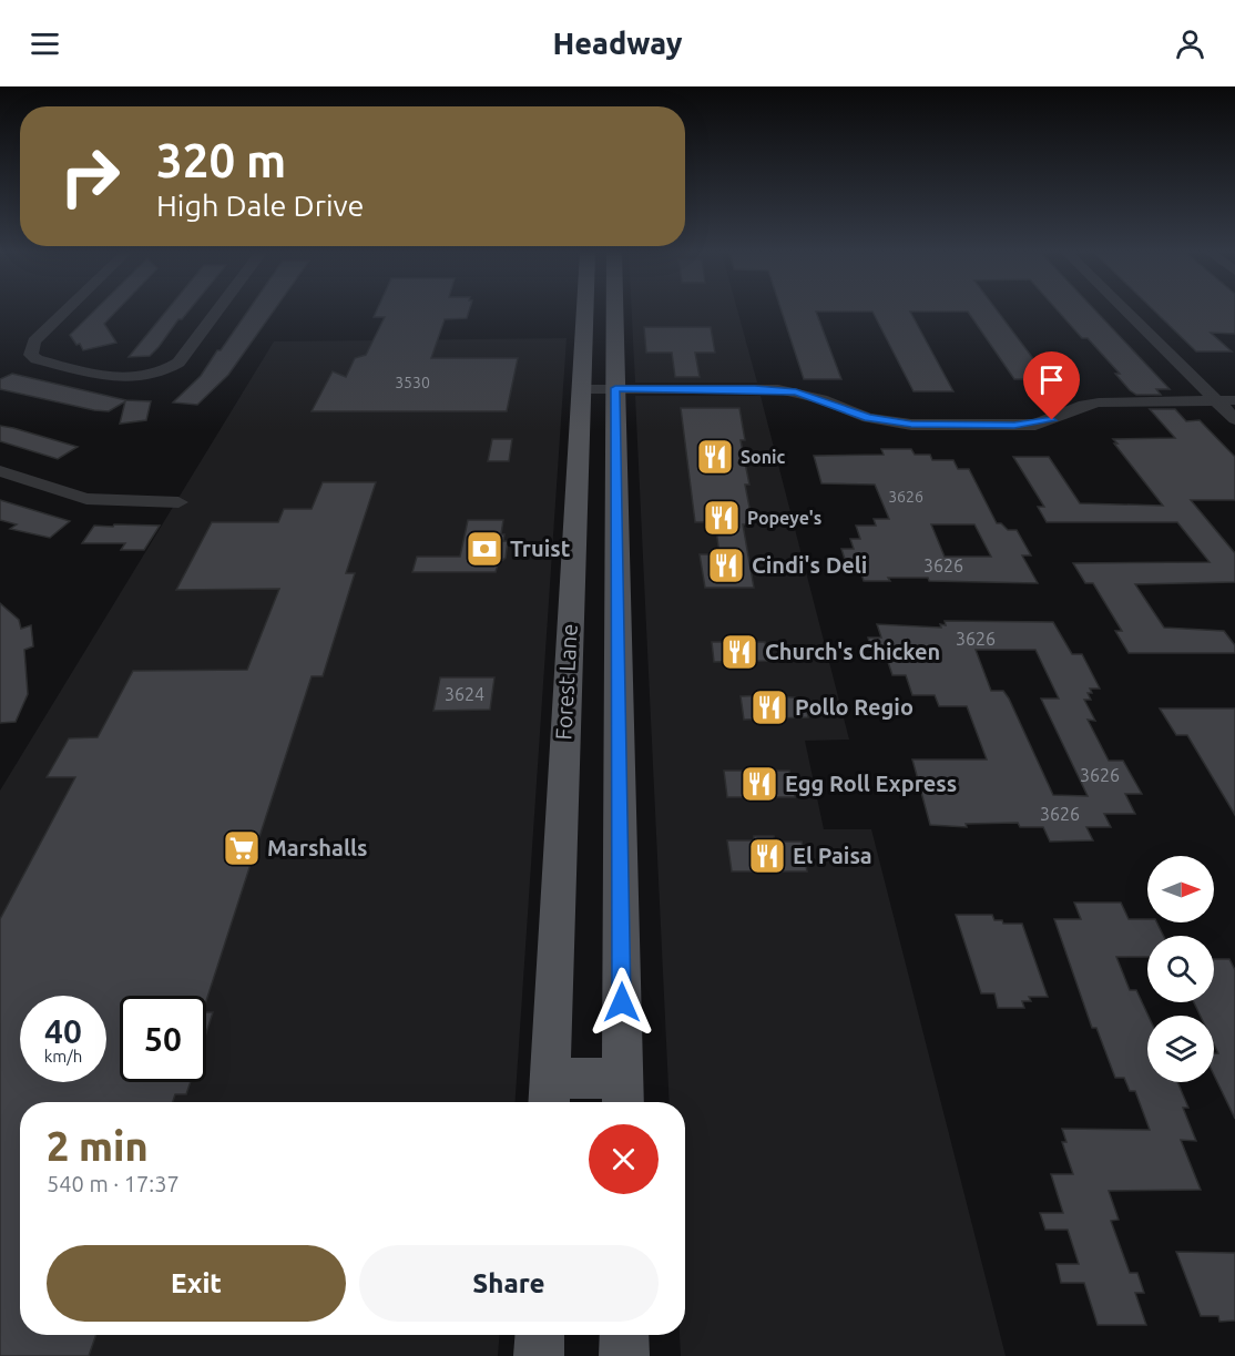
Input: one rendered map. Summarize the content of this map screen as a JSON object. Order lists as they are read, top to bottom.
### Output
{
  "streets": {
    "main road": ["Forest Lane"]
  },
  "places": {
    "restaurant": [
      "Sonic",
      "Popeye's",
      "Cindi's Deli",
      "Church's Chicken",
      "Pollo Regio",
      "Egg Roll Express",
      "El Paisa"
    ],
    "bank": ["Truist"],
    "supermarket": ["Marshalls"]
  },
  "house_numbers": [
    "3530",
    "3626",
    "3626",
    "3626",
    "3624",
    "3626",
    "3626"
  ],
  "north": "right",
  "page": {
    "header": "Headway",
    "turn": ["320 m", "High Dale Drive"],
    "speed": "40 km/h",
    "limit": "50",
    "heading": ["2 min", "540 m · 17:37"],
    "buttons": ["Exit", "Share"]
  }
}
